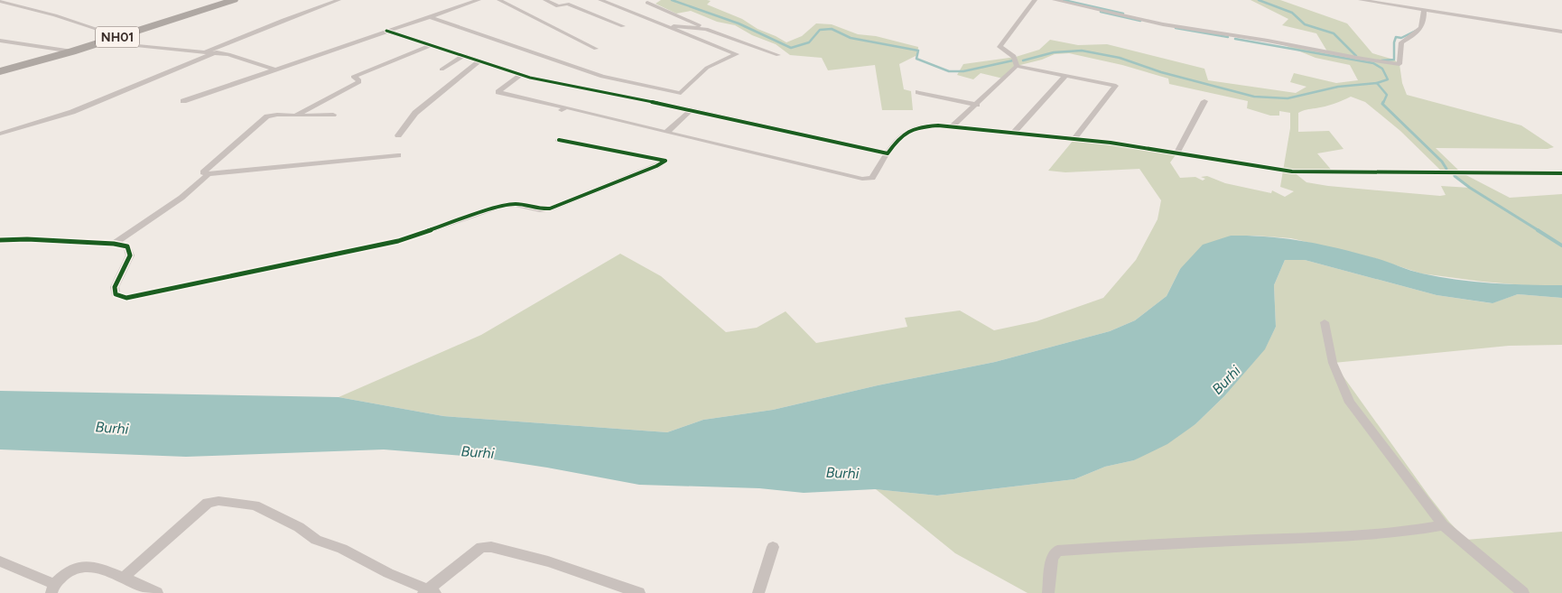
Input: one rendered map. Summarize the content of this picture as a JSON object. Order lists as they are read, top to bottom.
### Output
{
  "streets": {
    "highway": ["NH01"]
  },
  "water": ["Burhi"]
}
